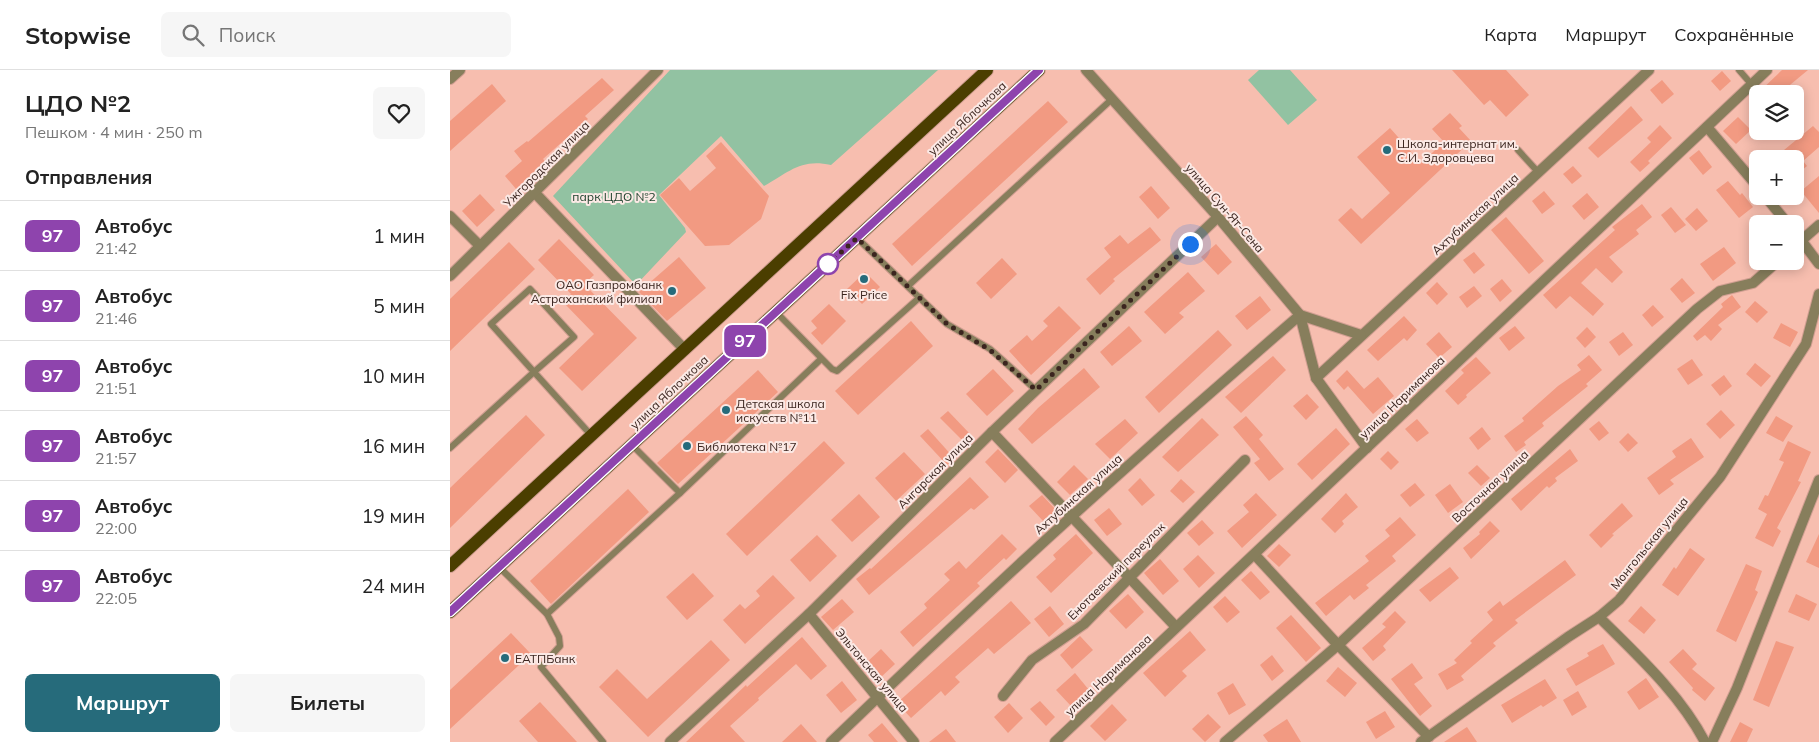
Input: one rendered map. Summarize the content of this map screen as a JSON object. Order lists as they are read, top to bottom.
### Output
{
  "streets": {
    "main road": ["улица Яблочкова"],
    "street": [
      "Ужгородская улица",
      "улица Сун-Ят-Сена",
      "Ахтубинская улица",
      "улица Нариманова",
      "Ангарская улица",
      "Восточная улица",
      "Монгольская улица",
      "Енотаевский переулок",
      "Эльтонская улица"
    ]
  },
  "crossings": [
    ["улица Сун-Ят-Сена", "Ахтубинская улица"],
    ["улица Сун-Ят-Сена", "Ангарская улица"],
    ["Ахтубинская улица", "Эльтонская улица"],
    ["Ангарская улица", "Эльтонская улица"]
  ],
  "parks": ["парк ЦДО №2"],
  "places": [
    "Школа-интернат им. С.И. Здоровцева",
    "Fix Price",
    "ОАО Газпромбанк Астраханский филиал",
    "Детская школа искусств №11",
    "Библиотека №17",
    "ЕАТПБанк"
  ],
  "lines": ["bus line 97"],
  "page": {
    "header": "Stopwise",
    "search": "Поиск",
    "nav": ["Карта", "Маршрут", "Сохранённые"],
    "heading": [
      ["ЦДО №2", "Пешком · 4 мин · 250 m"],
      "Отправления"
    ],
    "on_map": "97",
    "map_buttons": ["+", "−"],
    "list": [
      {
        "mark": "97",
        "name": "Автобус",
        "note": "21:42",
        "value": "1 мин"
      },
      {
        "mark": "97",
        "name": "Автобус",
        "note": "21:46",
        "value": "5 мин"
      },
      {
        "mark": "97",
        "name": "Автобус",
        "note": "21:51",
        "value": "10 мин"
      },
      {
        "mark": "97",
        "name": "Автобус",
        "note": "21:57",
        "value": "16 мин"
      },
      {
        "mark": "97",
        "name": "Автобус",
        "note": "22:00",
        "value": "19 мин"
      },
      {
        "mark": "97",
        "name": "Автобус",
        "note": "22:05",
        "value": "24 мин"
      }
    ],
    "buttons": ["Маршрут", "Билеты"]
  }
}
